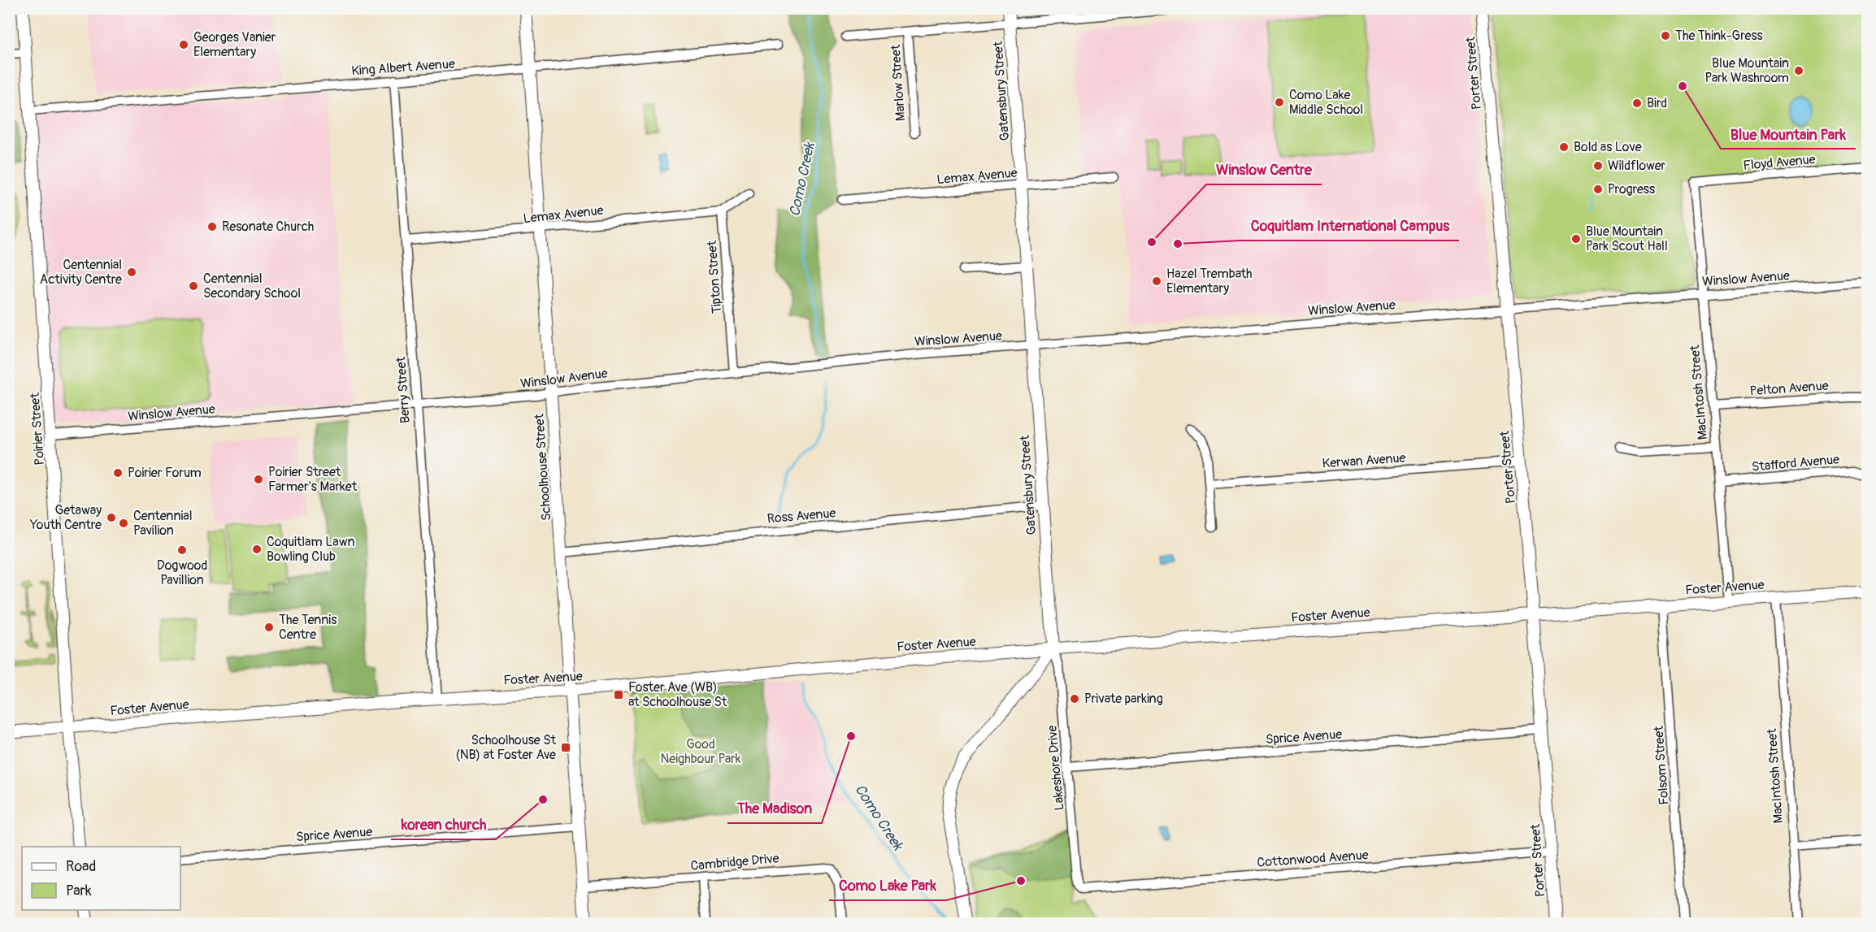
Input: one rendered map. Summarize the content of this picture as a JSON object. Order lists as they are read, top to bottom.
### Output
{
  "streets": {
    "street": [
      "King Albert Avenue",
      "Porter Street",
      "Marlow Street",
      "Gatensbury Street",
      "Floyd Avenue",
      "Lemax Avenue",
      "Tipton Street",
      "Winslow Avenue",
      "Pelton Avenue",
      "Berry Street",
      "MacIntosh Street",
      "Poirier Street",
      "Kerwan Avenue",
      "Stafford Avenue",
      "Schoolhouse Street",
      "Ross Avenue",
      "Foster Avenue",
      "Sprice Avenue",
      "Folsom Street",
      "Lakeshore Drive",
      "Cottonwood Avenue",
      "Cambridge Drive"
    ]
  },
  "crossings": [
    ["King Albert Avenue", "Berry Street"],
    ["King Albert Avenue", "Poirier Street"],
    ["King Albert Avenue", "Schoolhouse Street"],
    ["Porter Street", "Winslow Avenue"],
    ["Porter Street", "Kerwan Avenue"],
    ["Porter Street", "Foster Avenue"],
    ["Porter Street", "Sprice Avenue"],
    ["Porter Street", "Cottonwood Avenue"],
    ["Gatensbury Street", "Lemax Avenue"],
    ["Gatensbury Street", "Winslow Avenue"],
    ["Gatensbury Street", "Ross Avenue"],
    ["Gatensbury Street", "Foster Avenue"],
    ["Gatensbury Street", "Lakeshore Drive"],
    ["Floyd Avenue", "MacIntosh Street"],
    ["Lemax Avenue", "Tipton Street"],
    ["Lemax Avenue", "Berry Street"],
    ["Lemax Avenue", "Schoolhouse Street"],
    ["Tipton Street", "Winslow Avenue"],
    ["Winslow Avenue", "Berry Street"],
    ["Winslow Avenue", "MacIntosh Street"],
    ["Winslow Avenue", "Poirier Street"],
    ["Winslow Avenue", "Schoolhouse Street"],
    ["Pelton Avenue", "MacIntosh Street"],
    ["Berry Street", "Foster Avenue"],
    ["MacIntosh Street", "Stafford Avenue"],
    ["MacIntosh Street", "Foster Avenue"],
    ["Poirier Street", "Foster Avenue"],
    ["Schoolhouse Street", "Ross Avenue"],
    ["Schoolhouse Street", "Foster Avenue"],
    ["Schoolhouse Street", "Sprice Avenue"],
    ["Schoolhouse Street", "Cambridge Drive"],
    ["Foster Avenue", "Folsom Street"],
    ["Foster Avenue", "Lakeshore Drive"],
    ["Sprice Avenue", "Lakeshore Drive"],
    ["Lakeshore Drive", "Cottonwood Avenue"]
  ],
  "water": ["Como Creek"],
  "parks": ["Good Neighbour Park"],
  "places": {
    "other": [
      "The Think-Gress",
      "Georges Vanier Elementary",
      "Blue Mountain Park Washroom",
      "Blue Mountain Park",
      "Como Lake Middle School",
      "Bird",
      "Bold as Love",
      "Wildflower",
      "Progress",
      "Resonate Church",
      "Blue Mountain Park Scout Hall",
      "Winslow Centre",
      "Coquitlam International Campus",
      "Centennial Activity Centre",
      "Hazel Trembath Elementary",
      "Centennial Secondary School",
      "Poirier Forum",
      "Poirier Street Farmer's Market",
      "Getaway Youth Centre",
      "Centennial Pavilion",
      "Coquitlam Lawn Bowling Club",
      "Dogwood Pavillion",
      "The Tennis Centre",
      "Private parking",
      "The Madison",
      "korean church",
      "Como Lake Park"
    ],
    "transit": ["Foster Ave (WB) at Schoolhouse St", "Schoolhouse St (NB) at Foster Ave"]
  },
  "legend": ["Road", "Park"]
}
